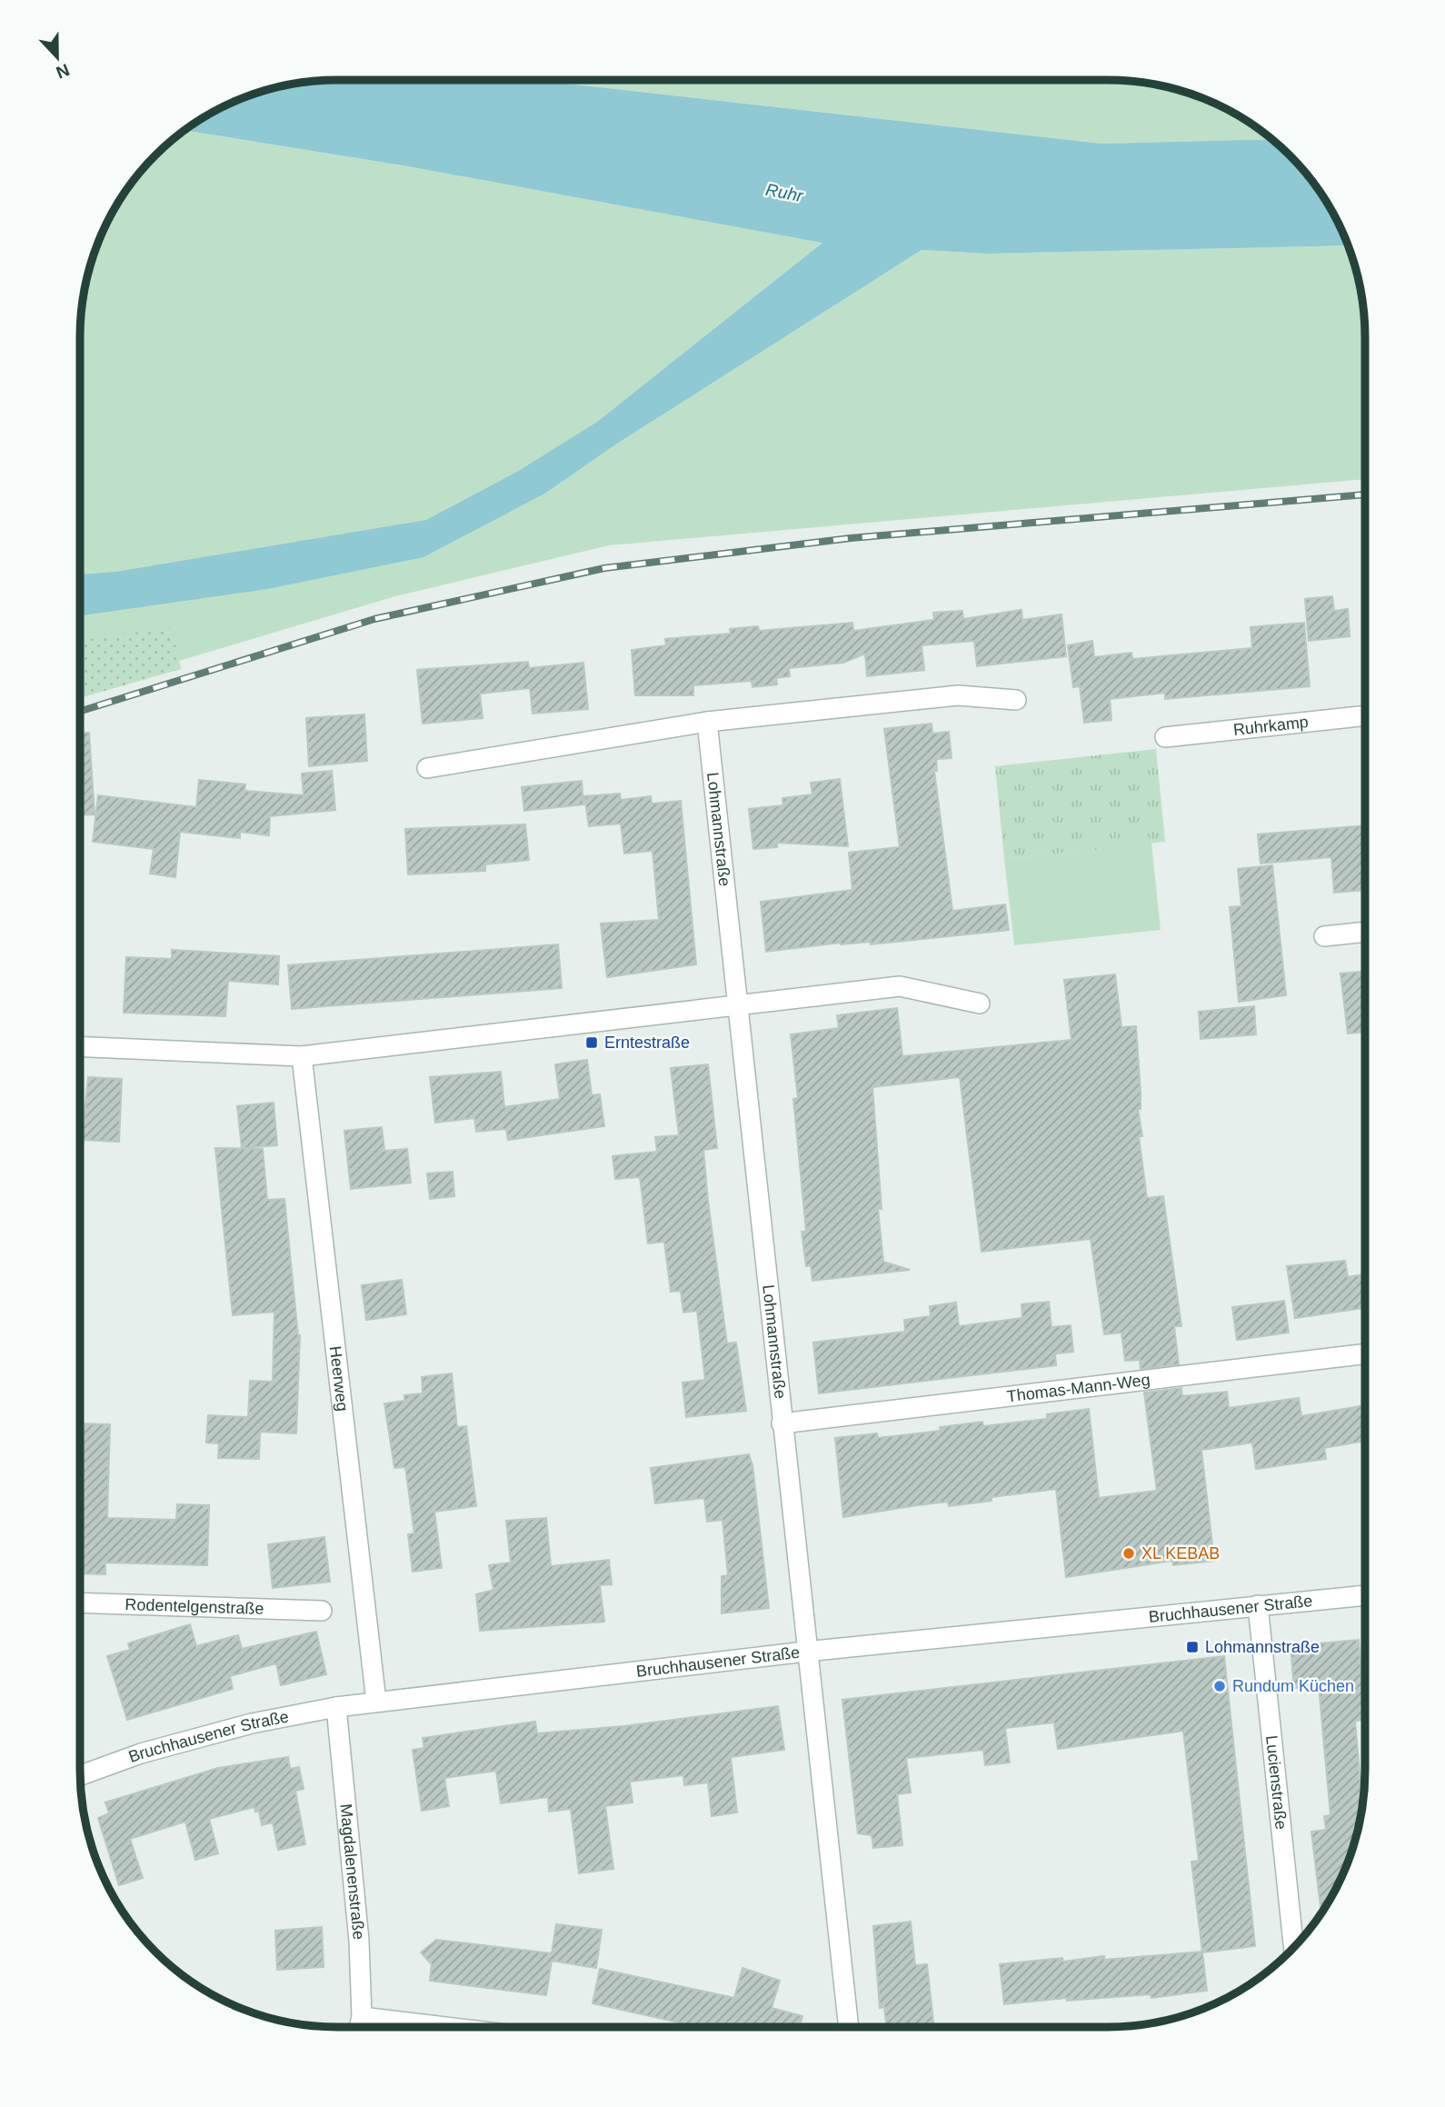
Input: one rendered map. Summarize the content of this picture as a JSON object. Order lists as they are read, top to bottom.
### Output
{
  "streets": {
    "street": [
      "Ruhrkamp",
      "Lohmannstraße",
      "Heerweg",
      "Thomas-Mann-Weg",
      "Rodentelgenstraße",
      "Bruchhausener Straße",
      "Lucienstraße",
      "Magdalenenstraße"
    ]
  },
  "crossings": [
    ["Lohmannstraße", "Thomas-Mann-Weg"],
    ["Lohmannstraße", "Bruchhausener Straße"],
    ["Heerweg", "Bruchhausener Straße"],
    ["Bruchhausener Straße", "Lucienstraße"],
    ["Bruchhausener Straße", "Magdalenenstraße"]
  ],
  "water": ["Ruhr"],
  "places": {
    "transit": ["Erntestraße", "Lohmannstraße"],
    "other": ["XL KEBAB", "Rundum Küchen"]
  },
  "north": "bottom"
}
